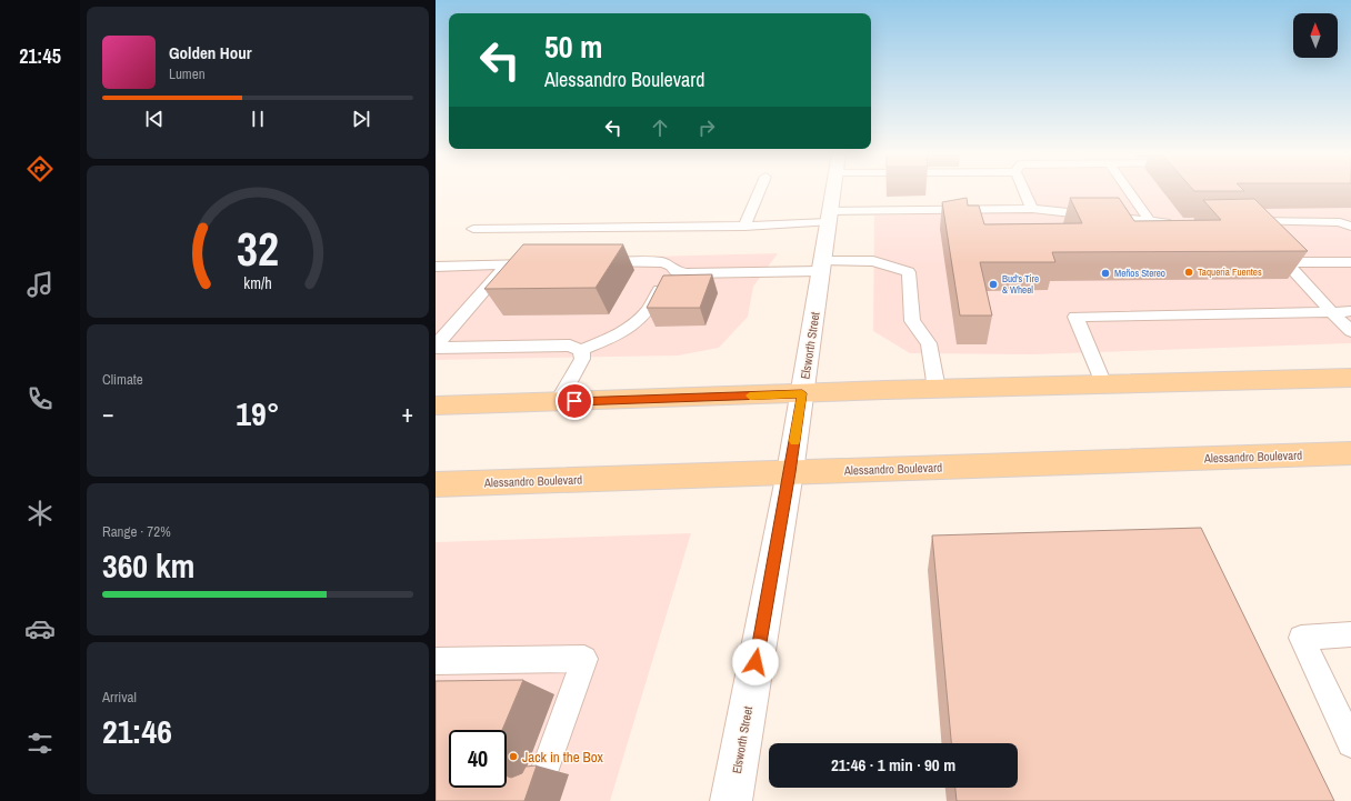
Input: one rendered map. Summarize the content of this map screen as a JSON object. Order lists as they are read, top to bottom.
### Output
{
  "streets": {
    "main road": ["Alessandro Boulevard"],
    "street": ["Elsworth Street"]
  },
  "crossings": [
    ["Elsworth Street", "Alessandro Boulevard"]
  ],
  "places": [
    "Taqueria Fuentes",
    "Meños Stereo",
    "Bud's Tire & Wheel",
    "Jack in the Box"
  ],
  "north": "top",
  "page": {
    "tabs": "21:45",
    "turn": ["50 m", "Alessandro Boulevard"],
    "song": ["Golden Hour", "Lumen"],
    "tile": [
      "Climate",
      ["Range · 72%", "360 km"],
      ["Arrival", "21:46"]
    ],
    "heat": ["−", "19°", "+"],
    "limit": "40",
    "trip": "21:46 · 1 min · 90 m",
    "gauge": ["32", "km/h"]
  }
}
